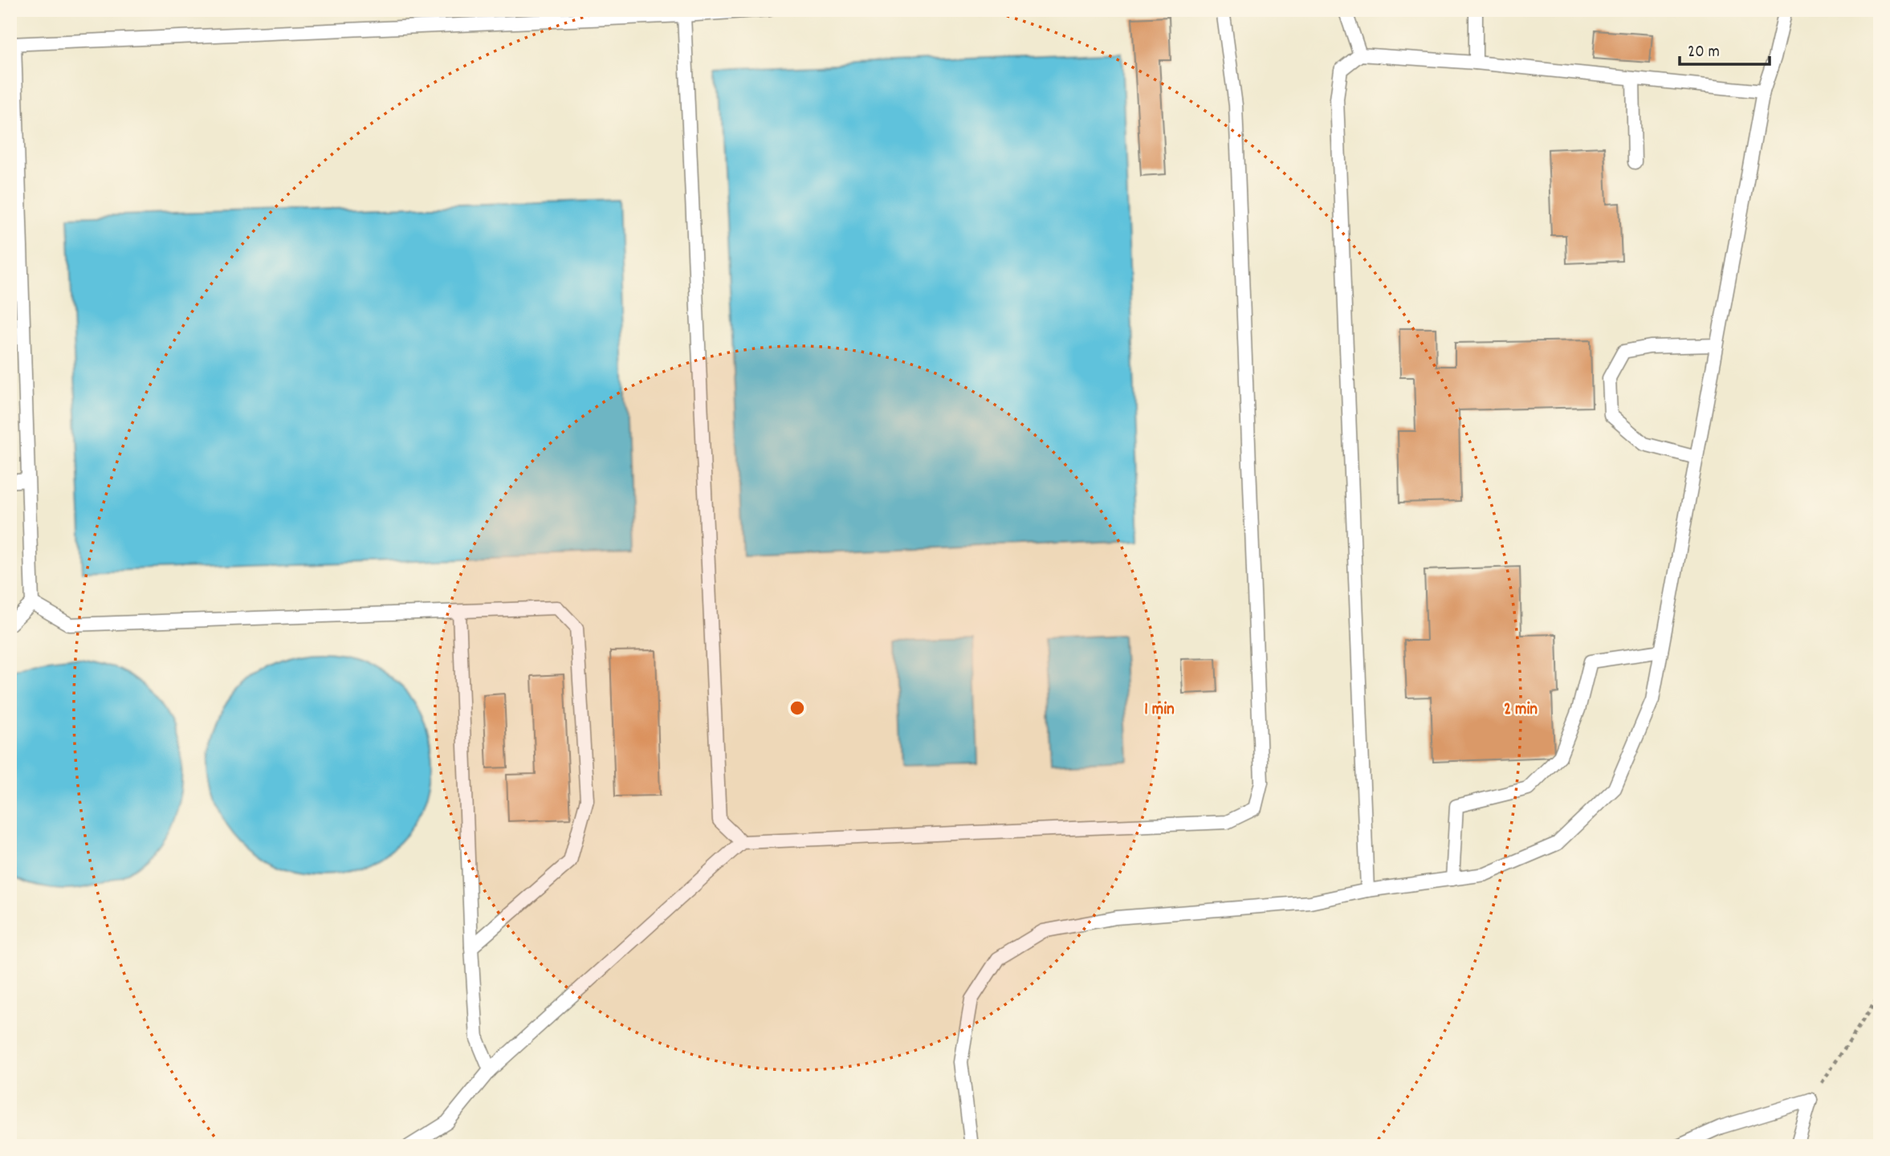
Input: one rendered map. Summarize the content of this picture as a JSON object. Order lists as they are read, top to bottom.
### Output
{
  "scale_bar": "20 m",
  "rings": ["1 min", "2 min"]
}
